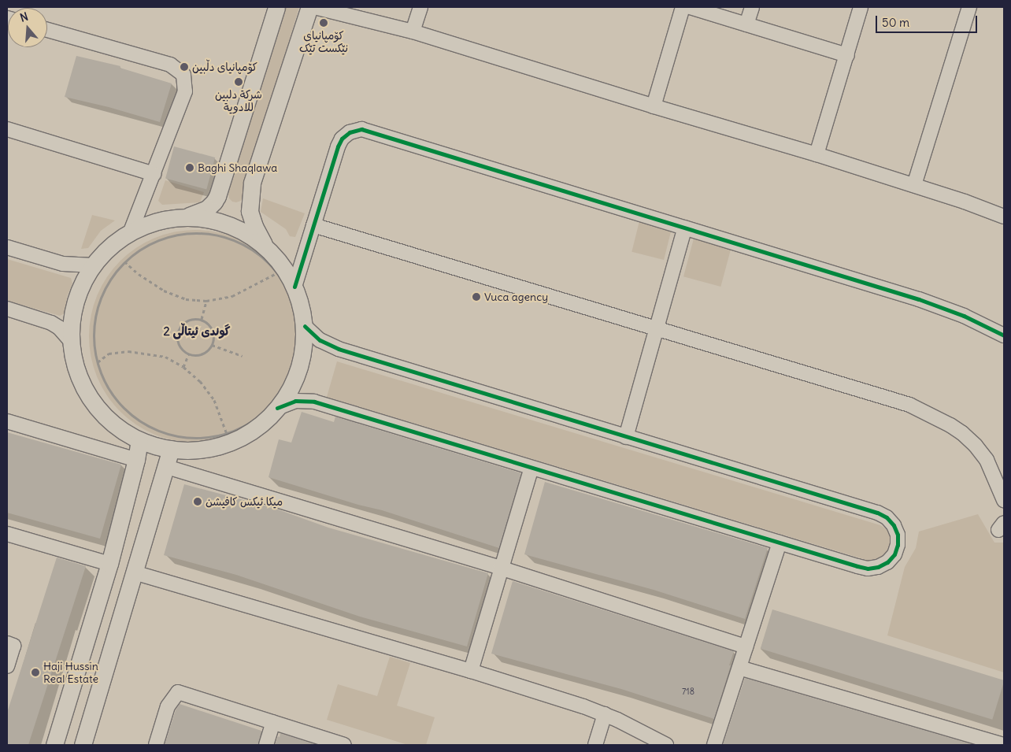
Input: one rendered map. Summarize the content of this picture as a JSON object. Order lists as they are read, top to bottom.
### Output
{
  "districts": ["گوندی ئیتاڵی 2"],
  "places": [
    "کۆمپانیای نێکست تێک",
    "کۆمپانیای دڵبین",
    "شركة دلبين للادوية",
    "Baghi Shaqlawa",
    "Vuca agency",
    "میکا ئیکس کافیشن",
    "Haji Hussin Real Estate"
  ],
  "house_numbers": ["718"],
  "scale_bar": "50 m",
  "north": "top"
}
